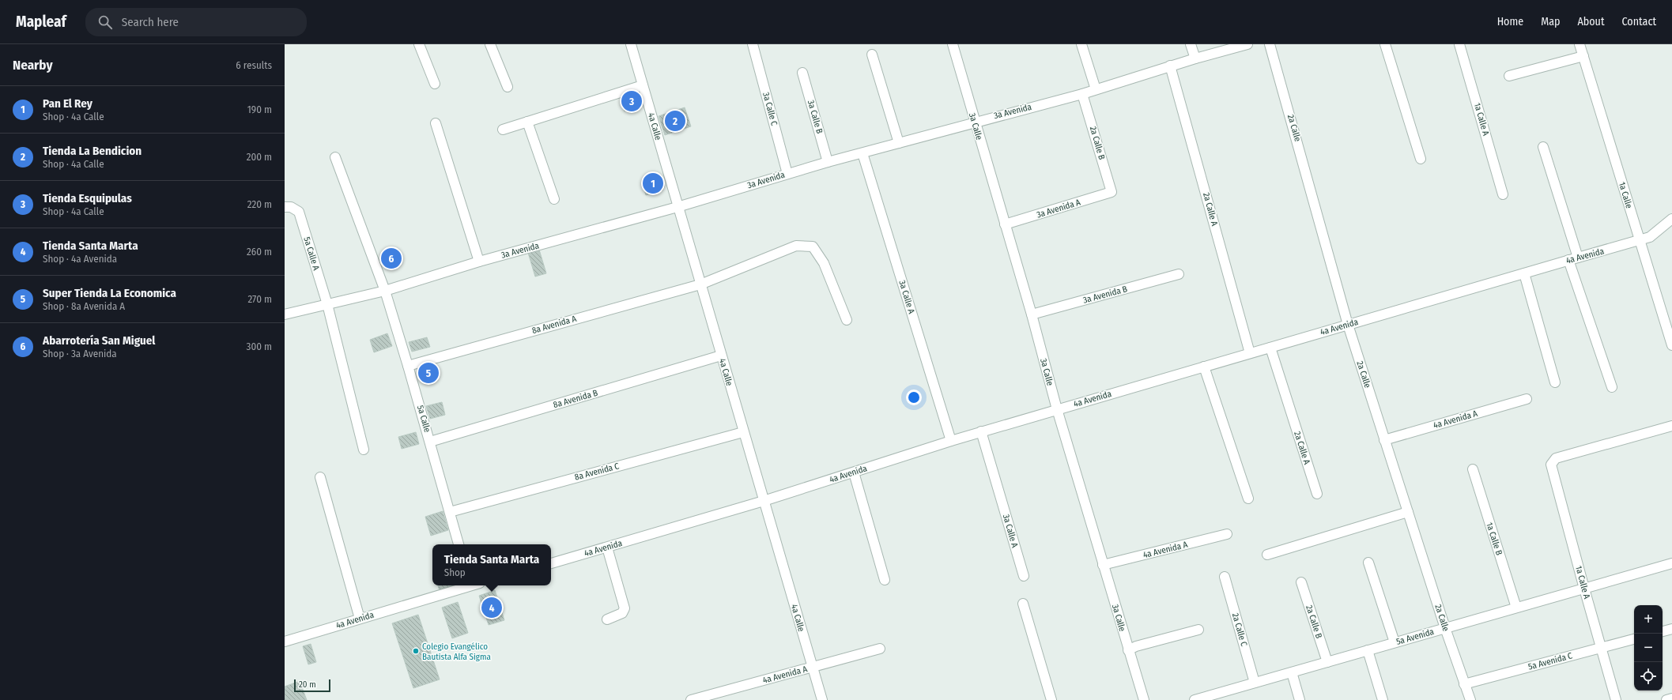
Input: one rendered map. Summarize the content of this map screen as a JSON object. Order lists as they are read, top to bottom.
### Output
{
  "streets": {
    "street": [
      "3a Calle C",
      "3a Avenida",
      "3a Calle B",
      "1a Calle A",
      "4a Calle",
      "3a Calle",
      "2a Calle",
      "2a Calle B",
      "1a Calle",
      "3a Avenida A",
      "2a Calle A",
      "5a Calle A",
      "4a Avenida",
      "3a Avenida B",
      "3a Calle A",
      "8a Avenida A",
      "8a Avenida B",
      "5a Calle",
      "4a Avenida A",
      "8a Avenida C",
      "1a Calle B",
      "2a Calle C",
      "5a Avenida",
      "5a Avenida C"
    ]
  },
  "crossings": [
    ["3a Calle C", "3a Avenida"],
    ["3a Avenida", "3a Calle B"],
    ["3a Avenida", "4a Calle"],
    ["3a Avenida", "3a Calle"],
    ["3a Avenida", "2a Calle B"],
    ["3a Avenida", "2a Calle A"],
    ["3a Avenida", "5a Calle A"],
    ["3a Avenida", "3a Calle A"],
    ["3a Avenida", "5a Calle"],
    ["1a Calle A", "5a Avenida"],
    ["1a Calle A", "5a Avenida C"],
    ["4a Calle", "4a Avenida"],
    ["4a Calle", "8a Avenida A"],
    ["4a Calle", "8a Avenida B"],
    ["4a Calle", "4a Avenida A"],
    ["4a Calle", "8a Avenida C"],
    ["3a Calle", "3a Avenida A"],
    ["3a Calle", "4a Avenida"],
    ["3a Calle", "3a Avenida B"],
    ["3a Calle", "4a Avenida A"],
    ["2a Calle", "4a Avenida"],
    ["2a Calle", "4a Avenida A"],
    ["2a Calle", "5a Avenida"],
    ["2a Calle", "5a Avenida C"],
    ["2a Calle B", "3a Avenida A"],
    ["2a Calle B", "5a Avenida"],
    ["1a Calle", "4a Avenida"],
    ["2a Calle A", "4a Avenida"],
    ["4a Avenida", "3a Calle A"],
    ["8a Avenida A", "5a Calle"],
    ["8a Avenida B", "5a Calle"],
    ["5a Calle", "8a Avenida C"],
    ["1a Calle B", "5a Avenida"],
    ["2a Calle C", "5a Avenida"]
  ],
  "places": ["Colegio Evangélico Bautista Alfa Sigma"],
  "scale_bar": "20 m",
  "page": {
    "header": "Mapleaf",
    "search": "Search here",
    "nav": [
      "Home",
      "Map",
      "About",
      "Contact"
    ],
    "heading": ["Nearby", "6 results"],
    "list": [
      {
        "mark": "1",
        "name": "Pan El Rey",
        "note": "Shop · 4a Calle",
        "value": "190 m"
      },
      {
        "mark": "2",
        "name": "Tienda La Bendicion",
        "note": "Shop · 4a Calle",
        "value": "200 m"
      },
      {
        "mark": "3",
        "name": "Tienda Esquipulas",
        "note": "Shop · 4a Calle",
        "value": "220 m"
      },
      {
        "mark": "4",
        "name": "Tienda Santa Marta",
        "note": "Shop · 4a Avenida",
        "value": "260 m"
      },
      {
        "mark": "5",
        "name": "Super Tienda La Economica",
        "note": "Shop · 8a Avenida A",
        "value": "270 m"
      },
      {
        "mark": "6",
        "name": "Abarrotería San Miguel",
        "note": "Shop · 3a Avenida",
        "value": "300 m"
      }
    ],
    "pins": [
      "3",
      "2",
      "1",
      "6",
      "5",
      "4"
    ],
    "popup": ["Tienda Santa Marta", "Shop"],
    "map_buttons": ["+", "−"],
    "scale": "20 m"
  }
}
